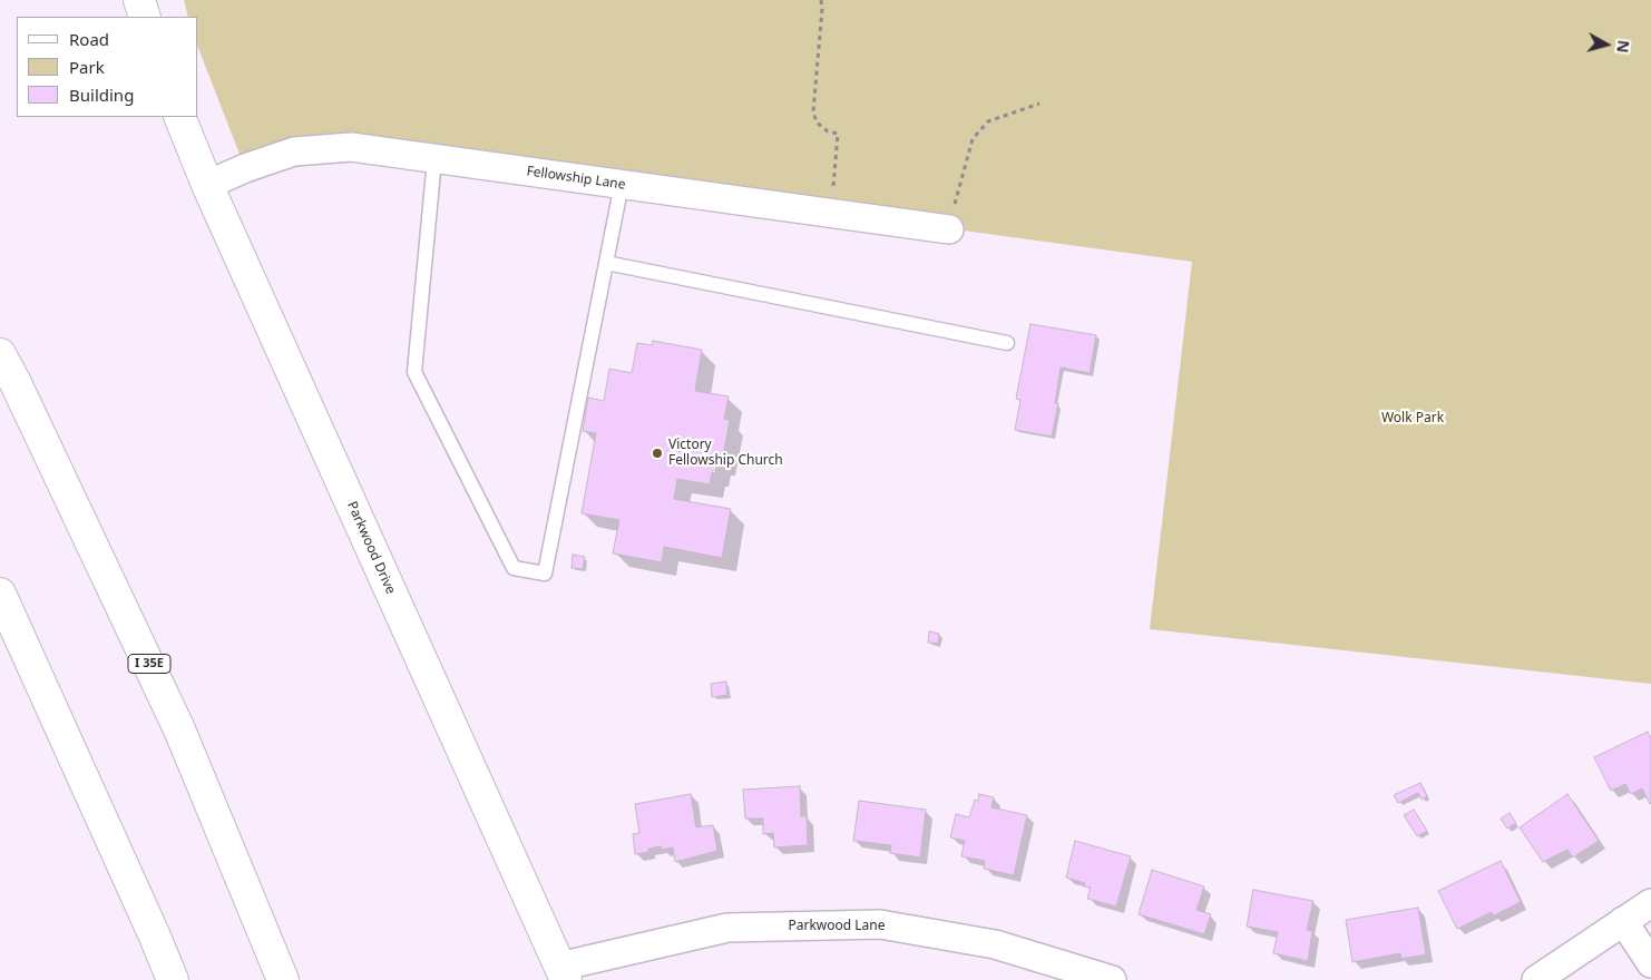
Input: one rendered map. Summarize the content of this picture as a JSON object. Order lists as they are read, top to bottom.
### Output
{
  "streets": {
    "main road": ["Parkwood Drive", "I 35E"],
    "street": ["Fellowship Lane", "Parkwood Lane"]
  },
  "crossings": [
    ["Fellowship Lane", "Parkwood Drive"],
    ["Parkwood Drive", "Parkwood Lane"]
  ],
  "parks": ["Wolk Park"],
  "places": ["Victory Fellowship Church"],
  "legend": ["Road", "Park", "Building"],
  "north": "right"
}
